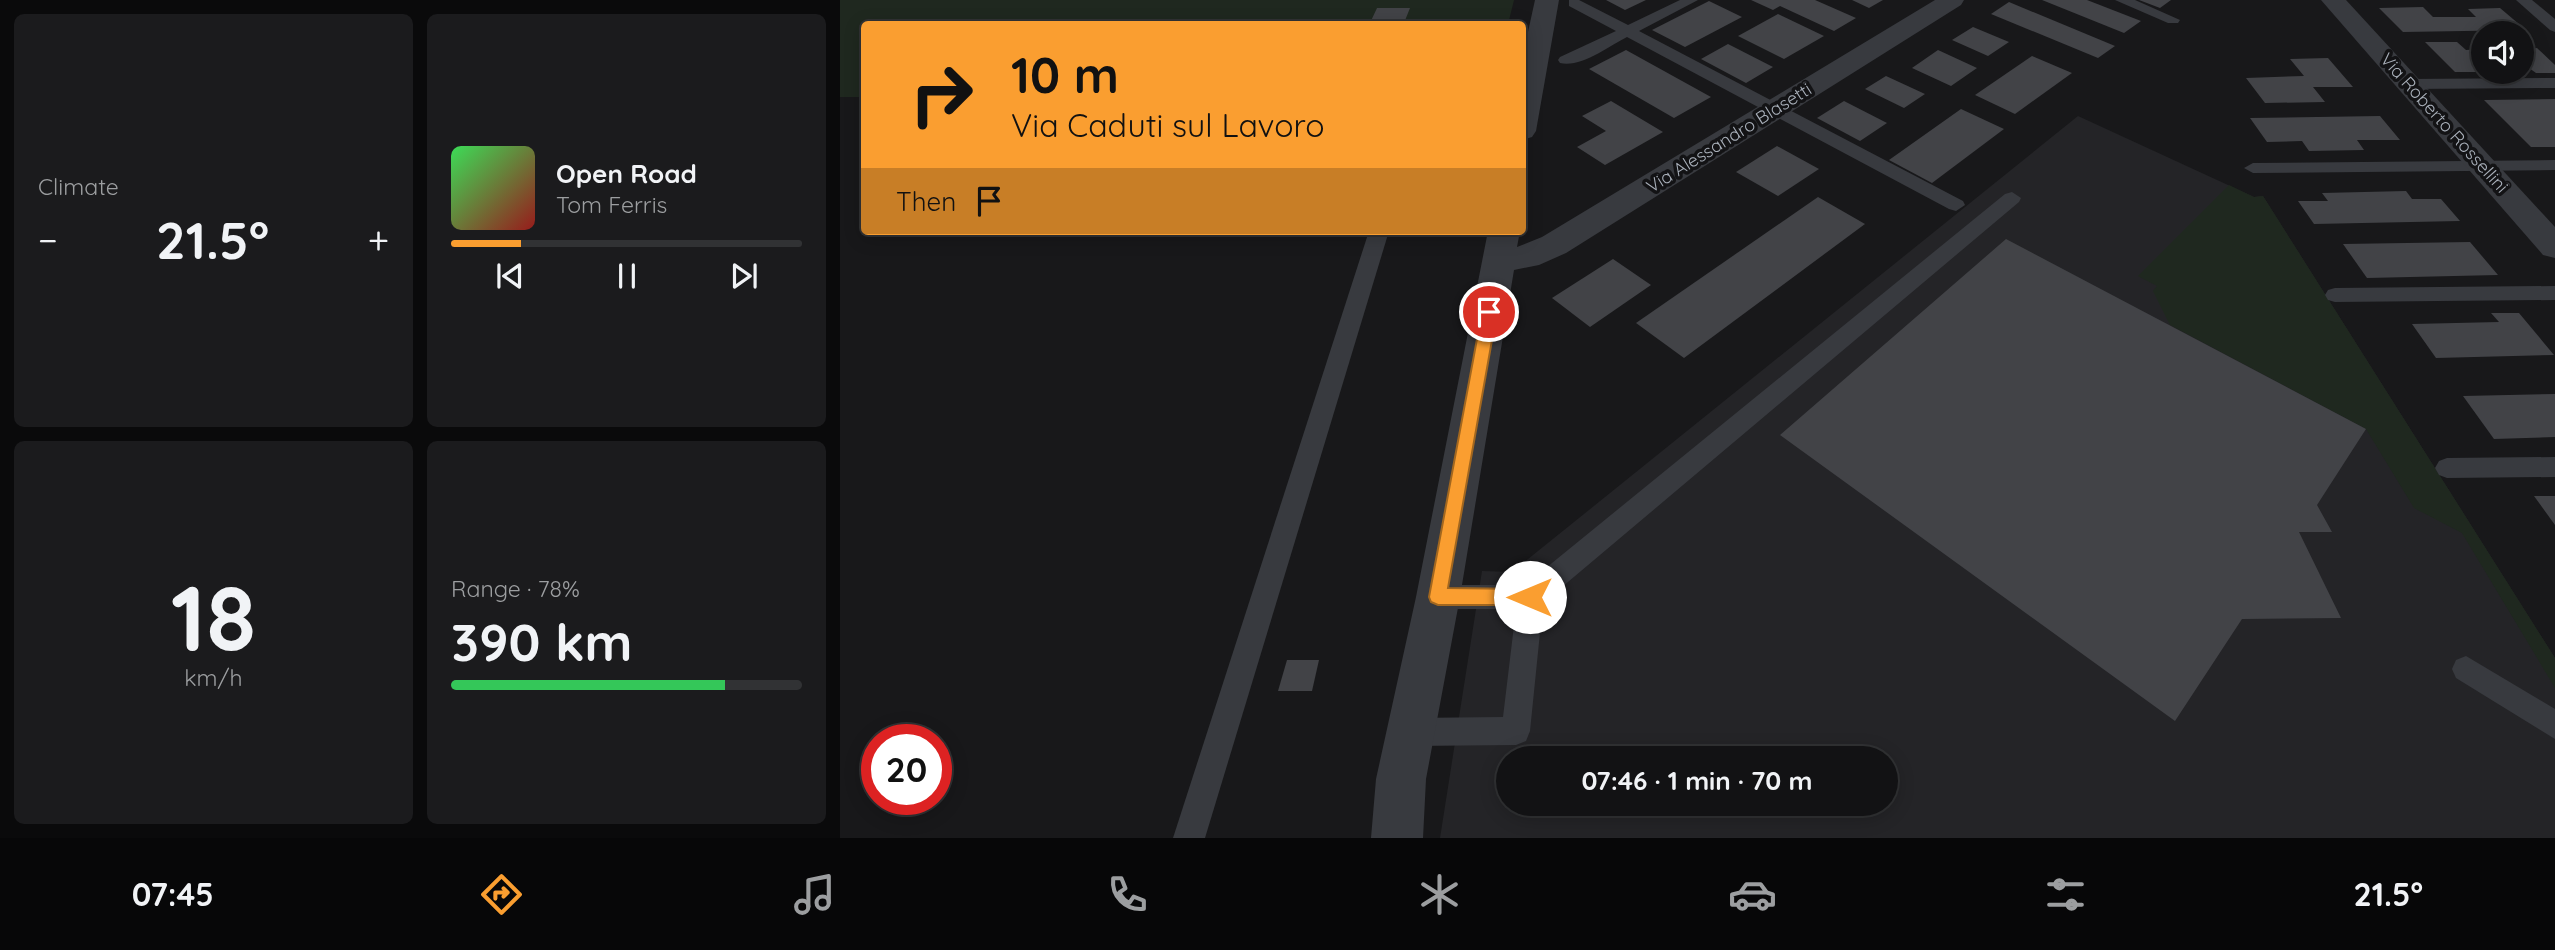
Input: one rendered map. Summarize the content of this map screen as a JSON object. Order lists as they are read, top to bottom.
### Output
{
  "streets": {
    "street": ["Via Roberto Rossellini", "Via Alessandro Blasetti"]
  },
  "page": {
    "tile": [
      "Climate",
      ["18", "km/h"],
      ["Range · 78%", "390 km"]
    ],
    "turn": ["10 m", "Via Caduti sul Lavoro"],
    "song": ["Open Road", "Tom Ferris"],
    "then": "Then",
    "heat": ["−", "21.5°", "+"],
    "limit": "20",
    "trip": "07:46 · 1 min · 70 m",
    "tabs": ["07:45", "21.5°"]
  }
}
